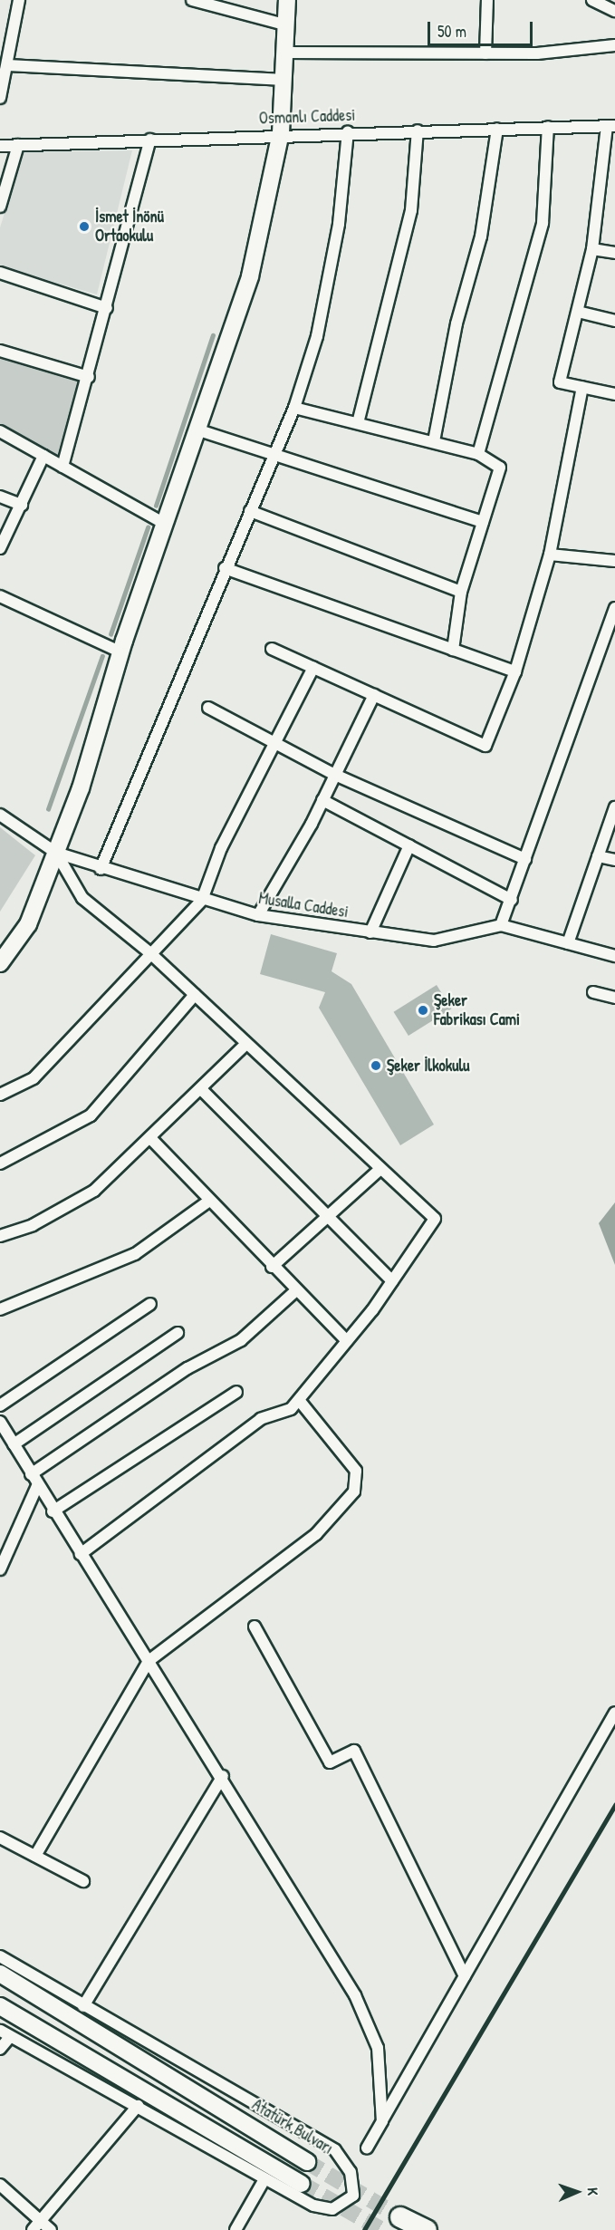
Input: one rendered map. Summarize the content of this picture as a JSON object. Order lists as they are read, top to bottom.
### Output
{
  "streets": {
    "street": ["Osmanlı Caddesi", "Musalla Caddesi", "Atatürk Bulvarı"]
  },
  "places": ["İsmet İnönü Ortaokulu", "Şeker Fabrikası Cami", "Şeker İlkokulu"],
  "scale_bar": "50 m",
  "north": "right"
}
